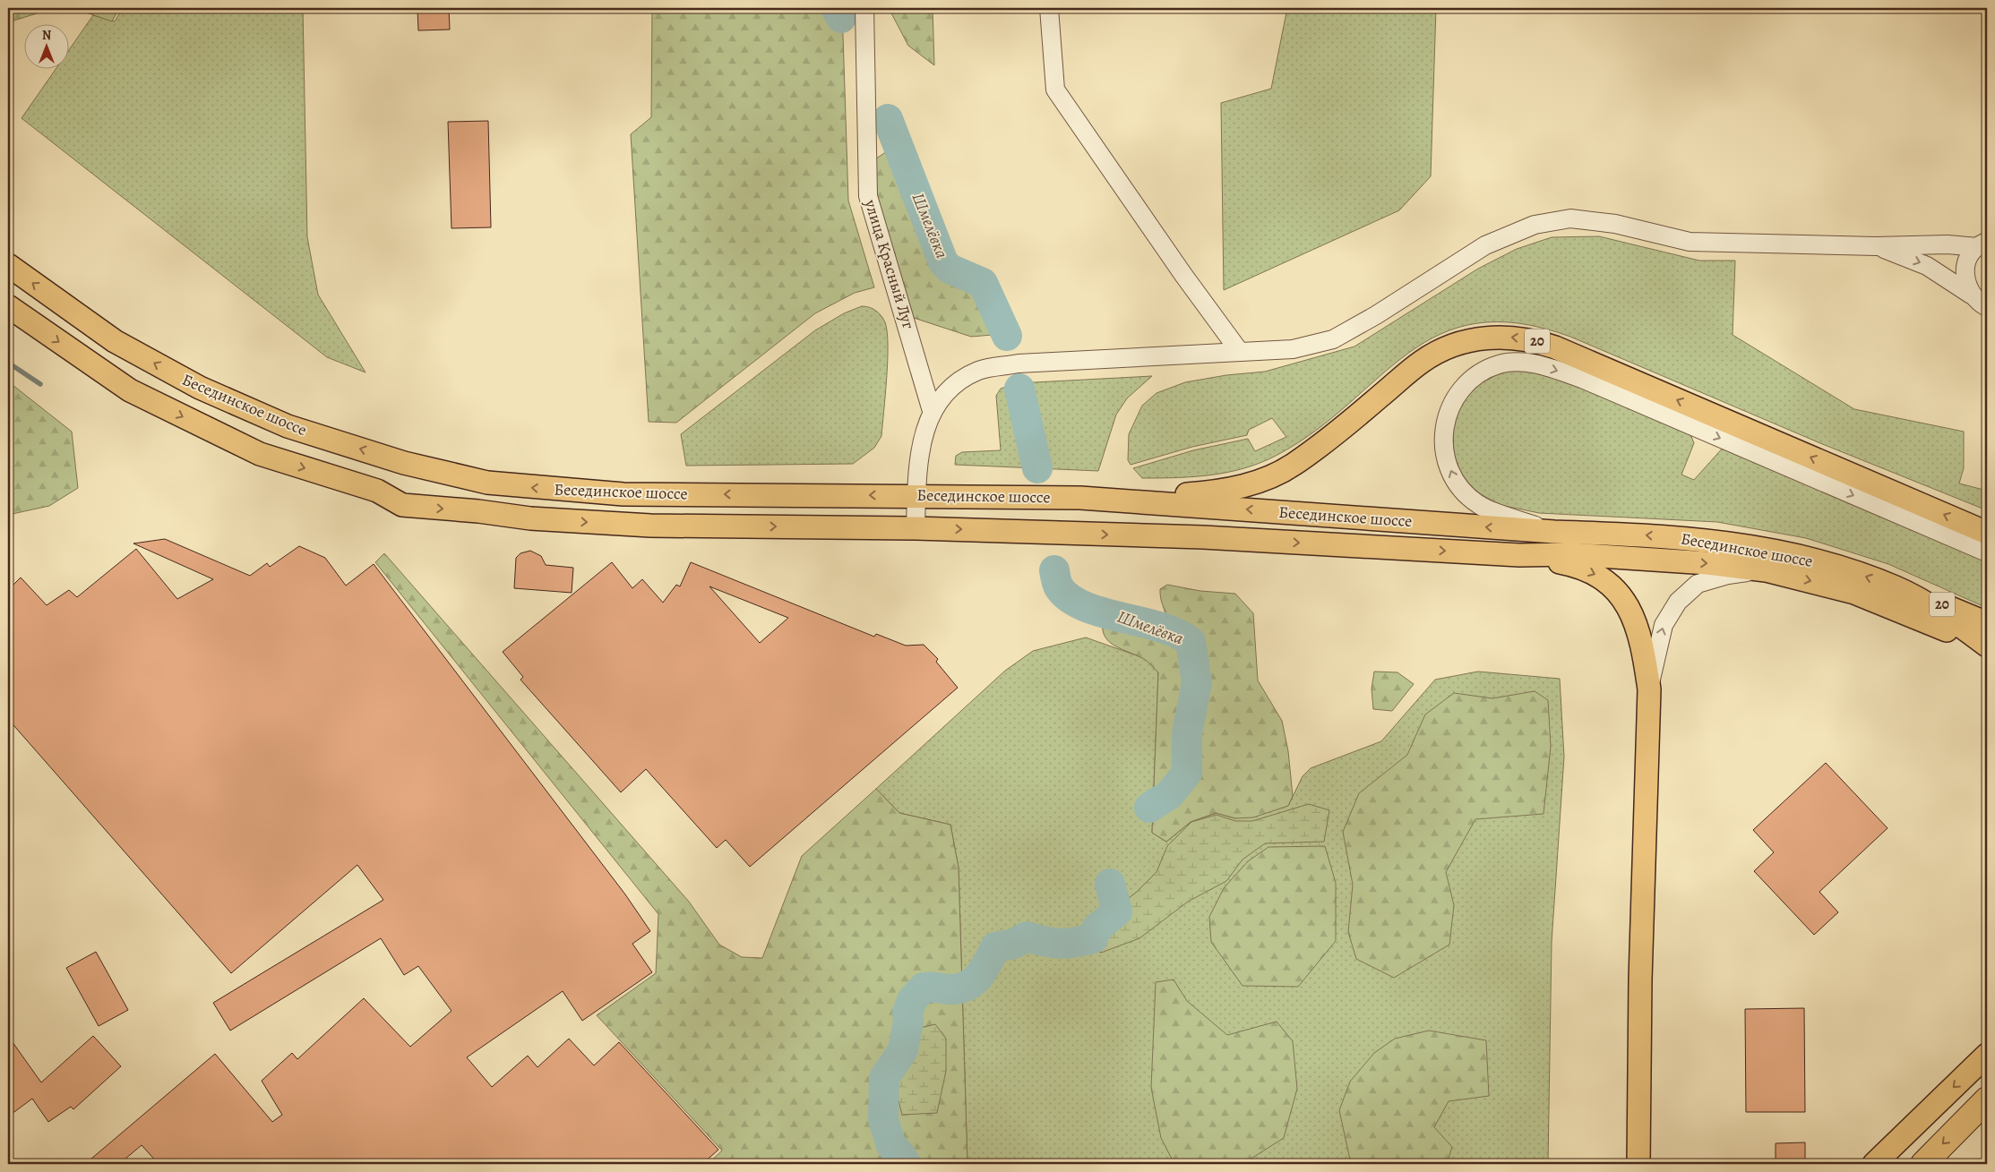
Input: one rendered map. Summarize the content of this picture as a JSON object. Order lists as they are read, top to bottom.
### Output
{
  "streets": {
    "main road": ["20", "Бесединское шоссе"],
    "street": ["улица Красный Луг"]
  },
  "crossings": [
    ["20", "Бесединское шоссе"]
  ],
  "water": ["Шмелёвка"],
  "north": "top"
}
